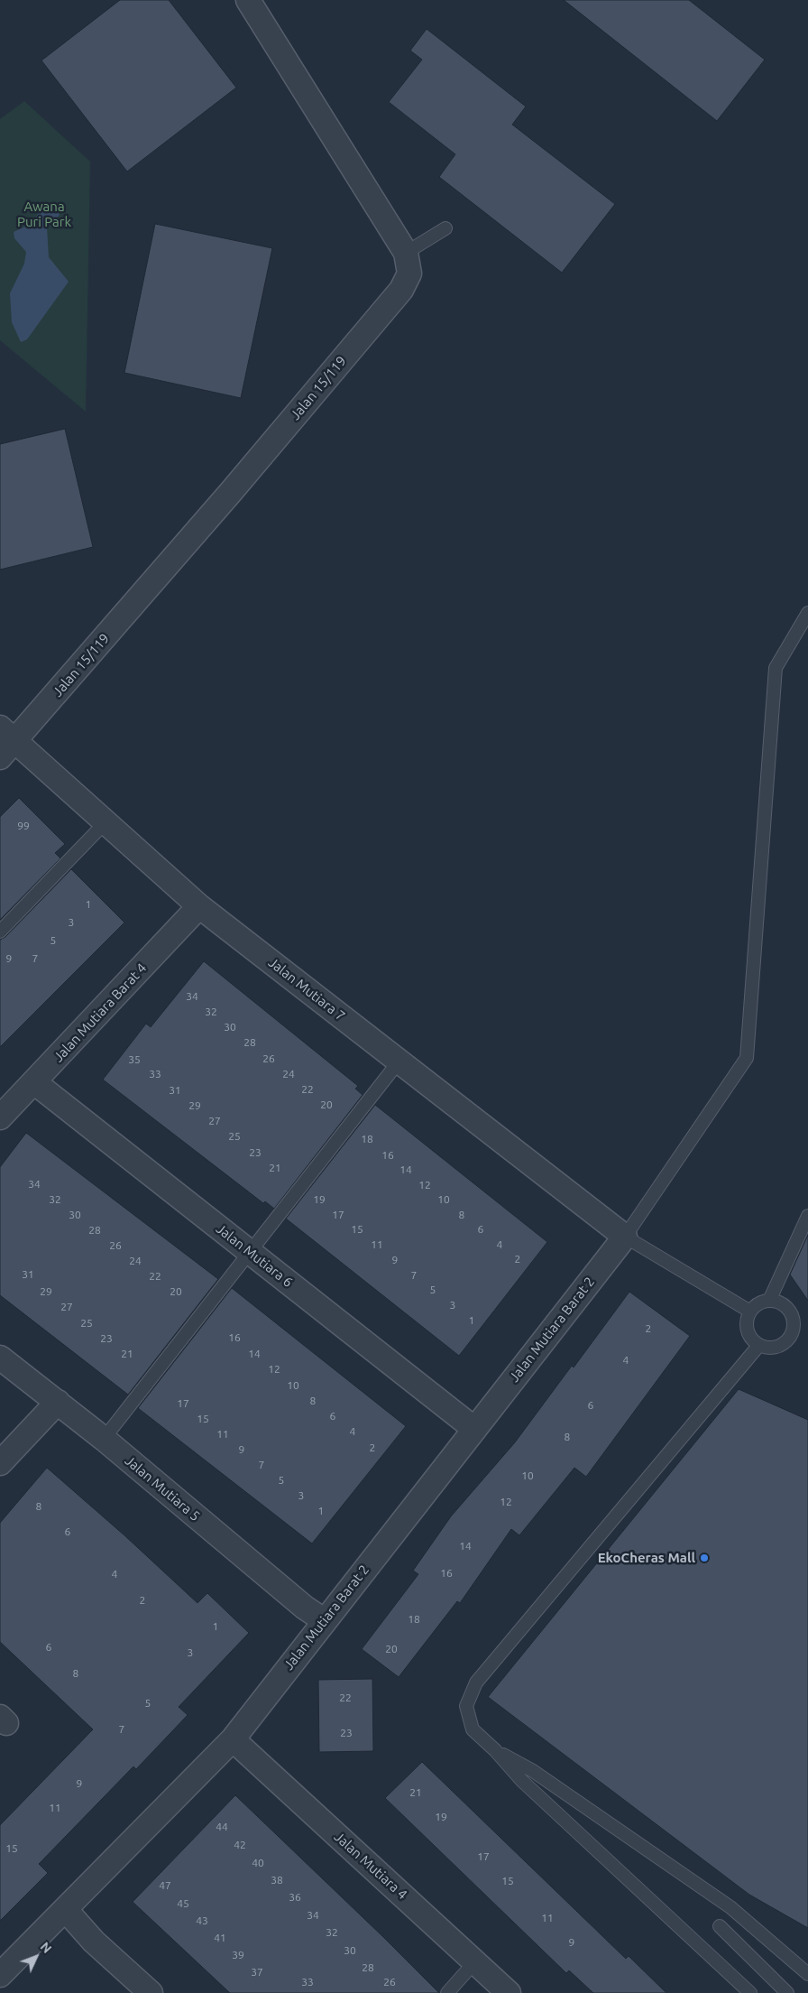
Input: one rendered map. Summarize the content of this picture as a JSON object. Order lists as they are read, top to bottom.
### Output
{
  "streets": {
    "street": [
      "Jalan 15/119",
      "Jalan Mutiara 7",
      "Jalan Mutiara Barat 4",
      "Jalan Mutiara 6",
      "Jalan Mutiara Barat 2",
      "Jalan Mutiara 5",
      "Jalan Mutiara 4"
    ]
  },
  "crossings": [
    ["Jalan 15/119", "Jalan Mutiara 7"],
    ["Jalan Mutiara 7", "Jalan Mutiara Barat 4"],
    ["Jalan Mutiara 7", "Jalan Mutiara Barat 2"],
    ["Jalan Mutiara Barat 4", "Jalan Mutiara 6"],
    ["Jalan Mutiara 6", "Jalan Mutiara Barat 2"],
    ["Jalan Mutiara Barat 2", "Jalan Mutiara 5"],
    ["Jalan Mutiara Barat 2", "Jalan Mutiara 4"]
  ],
  "parks": ["Awana Puri Park"],
  "places": ["EkoCheras Mall"],
  "house_numbers": [
    "99",
    "1",
    "3",
    "5",
    "9",
    "7",
    "34",
    "32",
    "30",
    "28",
    "26",
    "35",
    "33",
    "24",
    "22",
    "31",
    "20",
    "29",
    "27",
    "25",
    "18",
    "23",
    "16",
    "21",
    "14",
    "34",
    "12",
    "32",
    "19",
    "10",
    "30",
    "17",
    "8",
    "15",
    "6",
    "28",
    "11",
    "4",
    "26",
    "2",
    "9",
    "24",
    "31",
    "7",
    "22",
    "5",
    "29",
    "20",
    "3",
    "27",
    "1",
    "25",
    "2",
    "16",
    "23",
    "21",
    "14",
    "4",
    "12",
    "10",
    "8",
    "17",
    "6",
    "6",
    "15",
    "4",
    "11",
    "8",
    "2",
    "9",
    "7",
    "10",
    "5",
    "3",
    "12",
    "8",
    "1",
    "6",
    "14",
    "16",
    "4",
    "2",
    "18",
    "1",
    "6",
    "20",
    "3",
    "8",
    "22",
    "5",
    "7",
    "23",
    "9",
    "21",
    "11",
    "19",
    "44",
    "42",
    "15",
    "17",
    "40",
    "38",
    "15",
    "47",
    "36",
    "45",
    "34",
    "11",
    "43",
    "32",
    "41",
    "9",
    "30",
    "39",
    "28",
    "37",
    "33",
    "26"
  ],
  "north": "top right"
}
